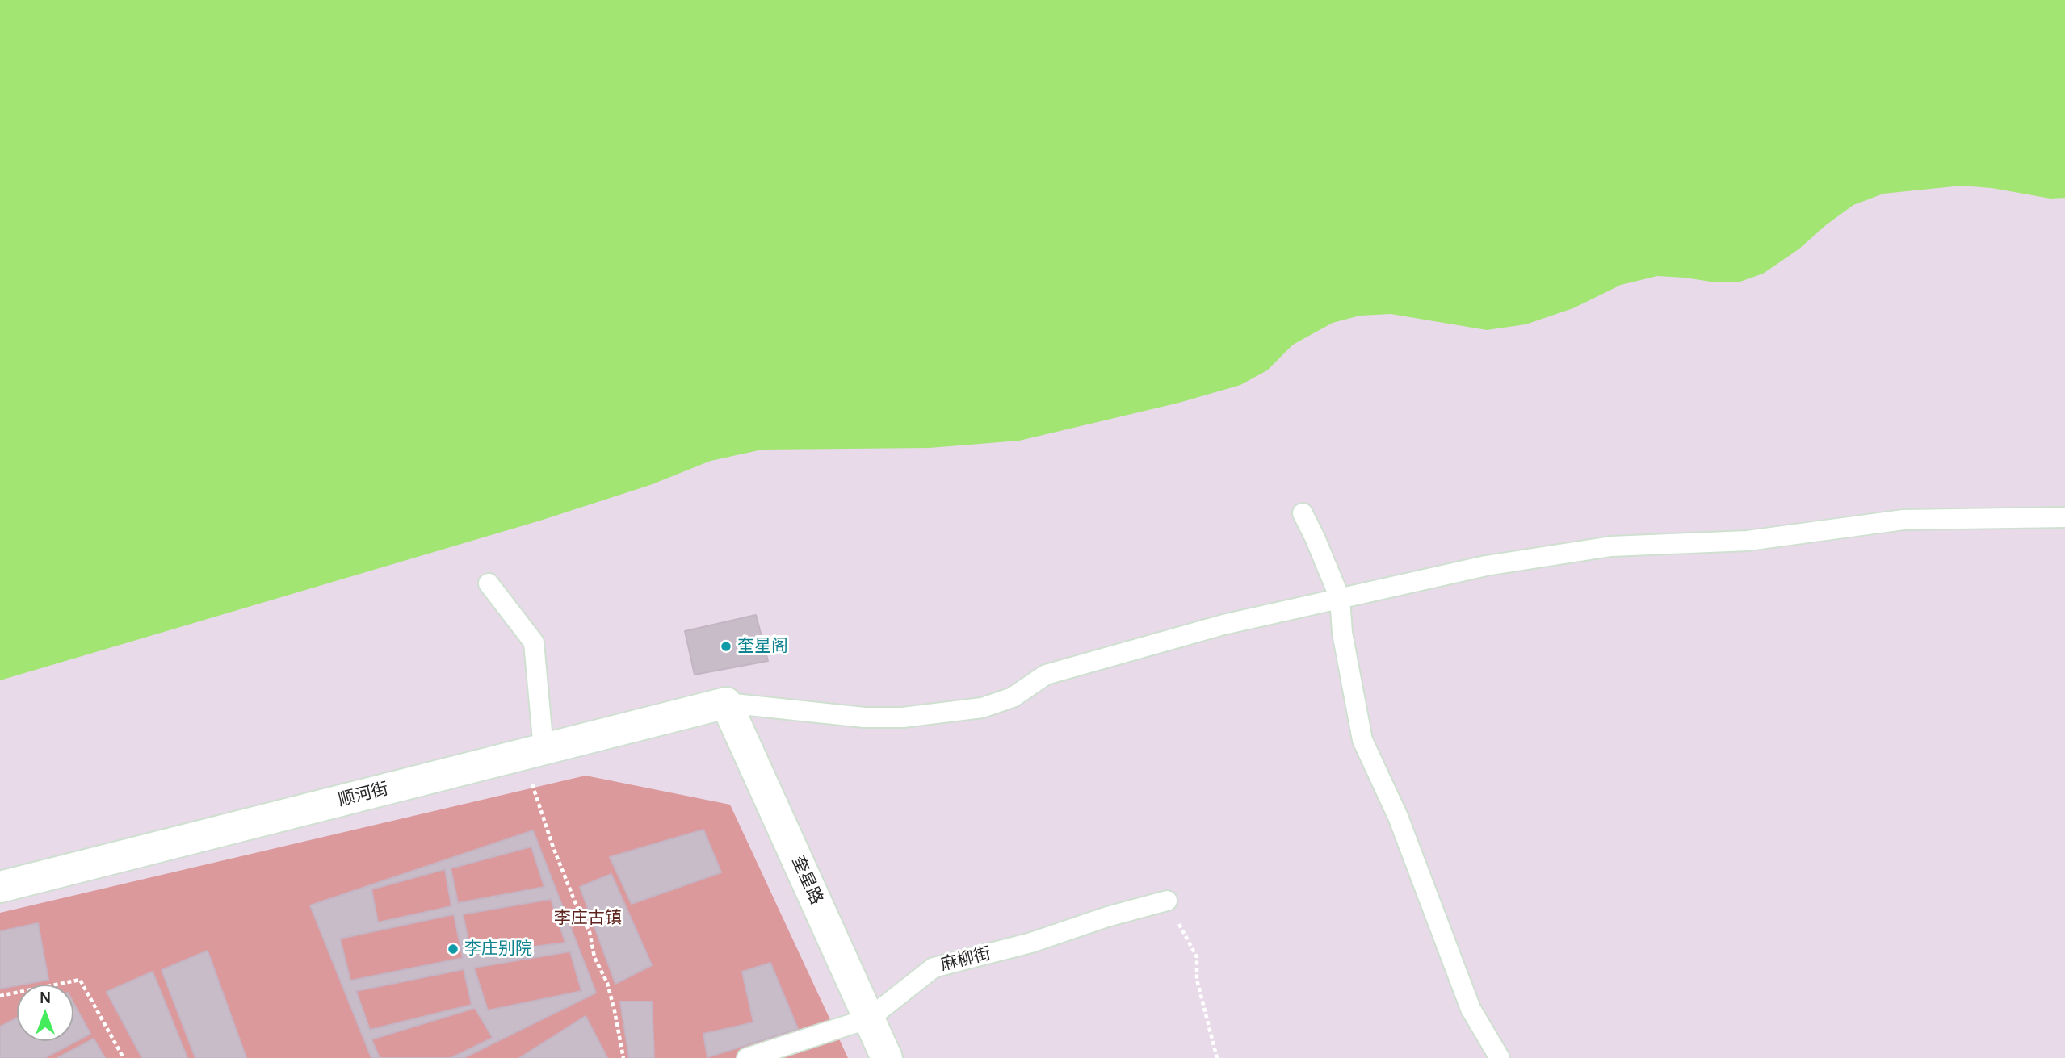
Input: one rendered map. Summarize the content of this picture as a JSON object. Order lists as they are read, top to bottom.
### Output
{
  "streets": {
    "street": ["顺河街", "奎星路"],
    "lane": ["麻柳街"]
  },
  "crossings": [
    ["顺河街", "奎星路"],
    ["奎星路", "麻柳街"]
  ],
  "parks": ["李庄古镇"],
  "places": ["奎星阁", "李庄别院"],
  "north": "top"
}
